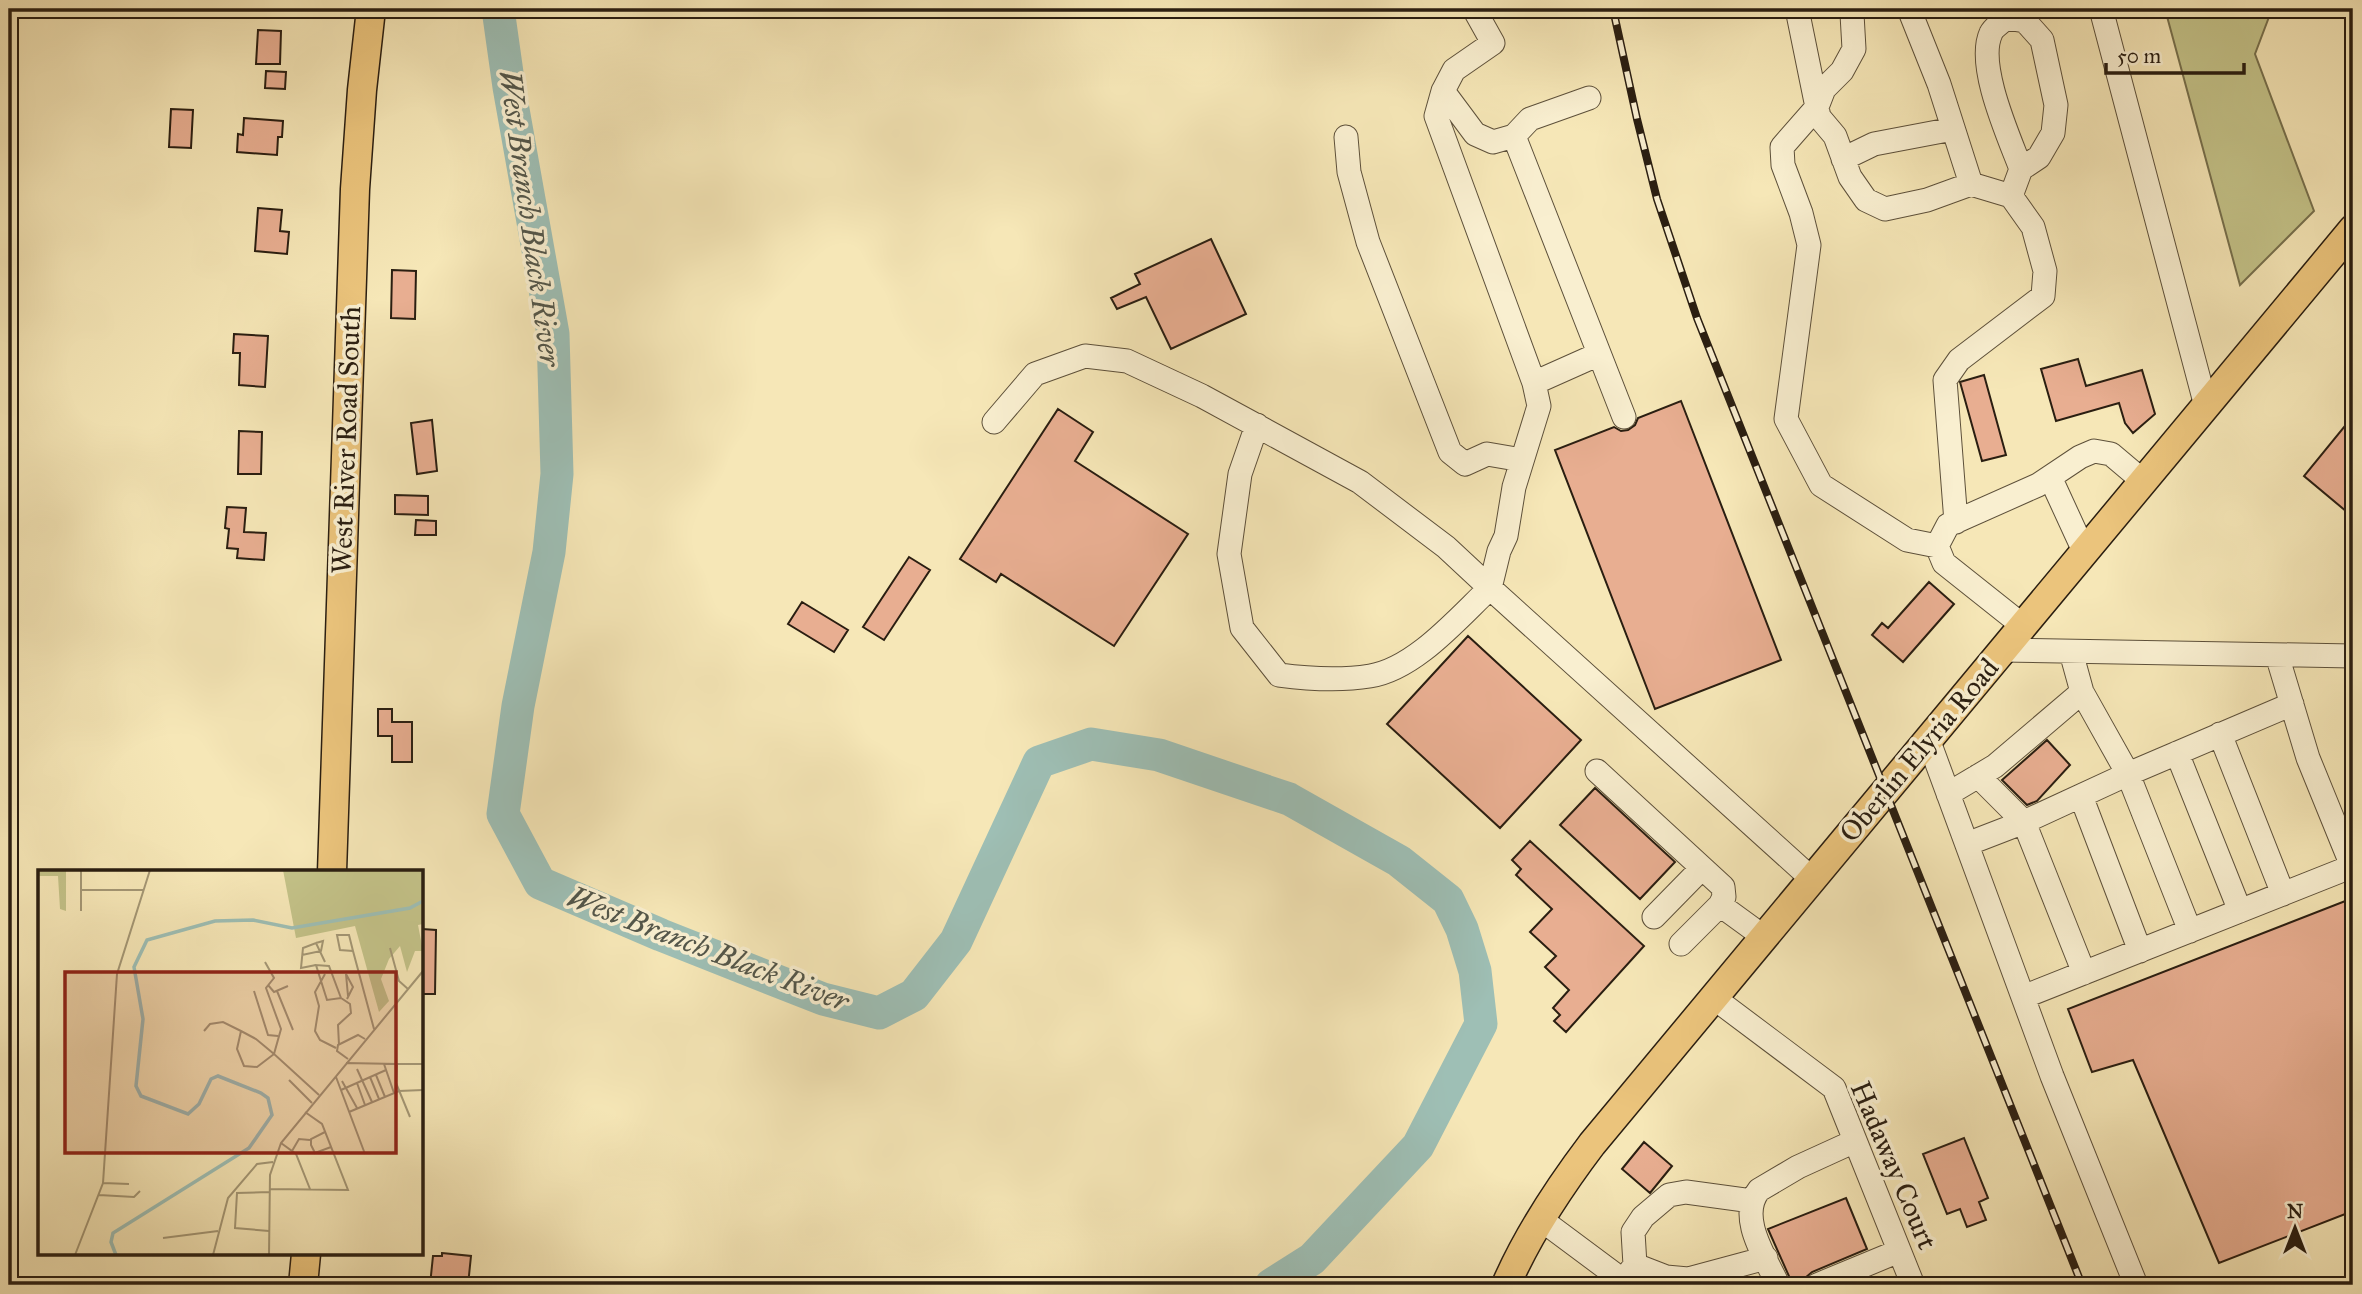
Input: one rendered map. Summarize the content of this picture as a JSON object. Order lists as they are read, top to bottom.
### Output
{
  "streets": {
    "main road": ["West River Road South", "Oberlin Elyria Road"],
    "street": ["Hadaway Court"]
  },
  "crossings": [
    ["Oberlin Elyria Road", "Hadaway Court"]
  ],
  "water": ["West Branch Black River"],
  "scale_bar": "50 m",
  "north": "top"
}
